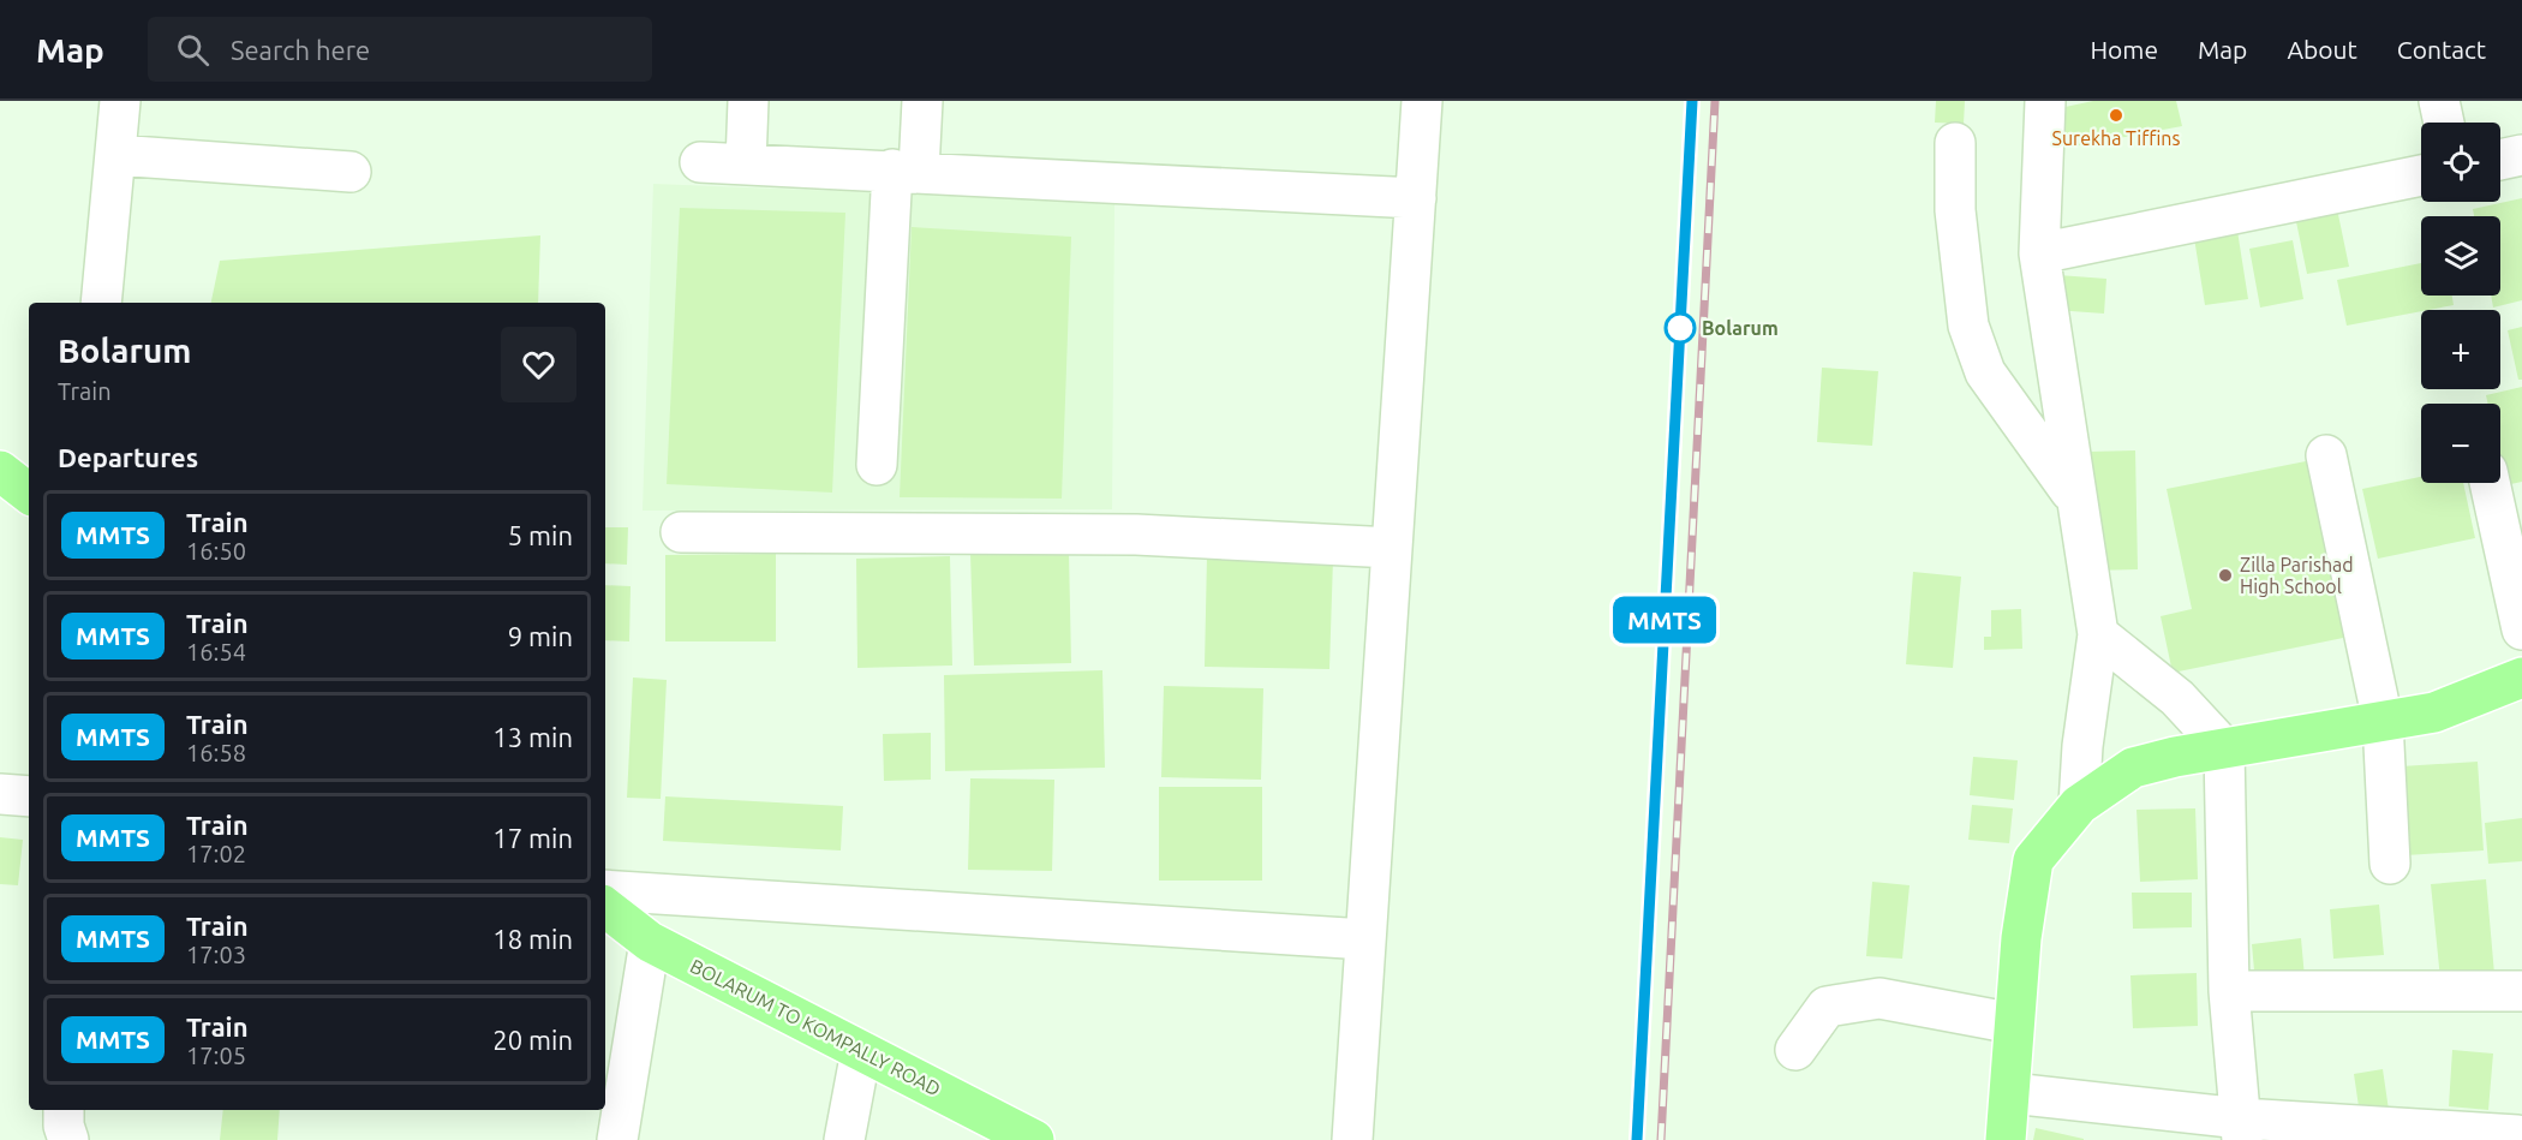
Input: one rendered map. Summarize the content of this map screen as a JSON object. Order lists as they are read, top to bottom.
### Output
{
  "streets": {
    "main road": ["BOLARUM TO KOMPALLY ROAD"]
  },
  "places": ["Surekha Tiffins", "Bolarum", "Zilla Parishad High School"],
  "page": {
    "header": "Map",
    "search": "Search here",
    "nav": [
      "Home",
      "Map",
      "About",
      "Contact"
    ],
    "on_map": "MMTS",
    "map_buttons": ["+", "−"],
    "heading": [
      ["Bolarum", "Train"],
      "Departures"
    ],
    "list": [
      {
        "mark": "MMTS",
        "name": "Train",
        "note": "16:50",
        "value": "5 min"
      },
      {
        "mark": "MMTS",
        "name": "Train",
        "note": "16:54",
        "value": "9 min"
      },
      {
        "mark": "MMTS",
        "name": "Train",
        "note": "16:58",
        "value": "13 min"
      },
      {
        "mark": "MMTS",
        "name": "Train",
        "note": "17:02",
        "value": "17 min"
      },
      {
        "mark": "MMTS",
        "name": "Train",
        "note": "17:03",
        "value": "18 min"
      },
      {
        "mark": "MMTS",
        "name": "Train",
        "note": "17:05",
        "value": "20 min"
      }
    ]
  }
}
